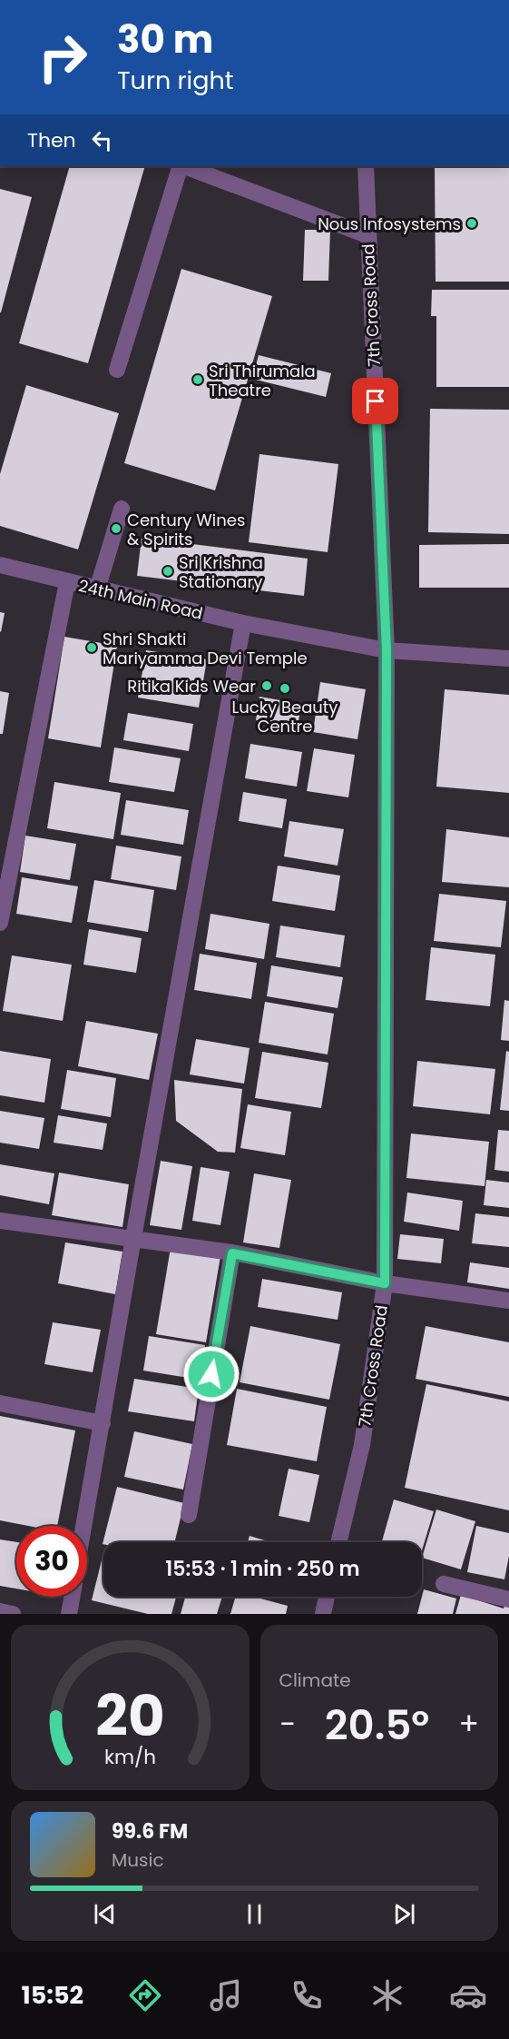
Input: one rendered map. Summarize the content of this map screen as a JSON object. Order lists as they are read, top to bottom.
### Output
{
  "streets": {
    "street": ["7th Cross Road", "24th Main Road"]
  },
  "crossings": [
    ["7th Cross Road", "24th Main Road"]
  ],
  "places": [
    "Nous Infosystems",
    "Sri Thirumala Theatre",
    "Century Wines & Spirits",
    "Sri Krishna Stationary",
    "Shri Shakti Mariyamma Devi Temple",
    "Ritika Kids Wear",
    "Lucky Beauty Centre"
  ],
  "page": {
    "turn": ["30 m", "Turn right"],
    "then": "Then",
    "limit": "30",
    "trip": "15:53 · 1 min · 250 m",
    "tile": "Climate",
    "heat": ["−", "20.5°", "+"],
    "song": ["99.6 FM", "Music"],
    "tabs": "15:52",
    "gauge": ["20", "km/h"]
  }
}
